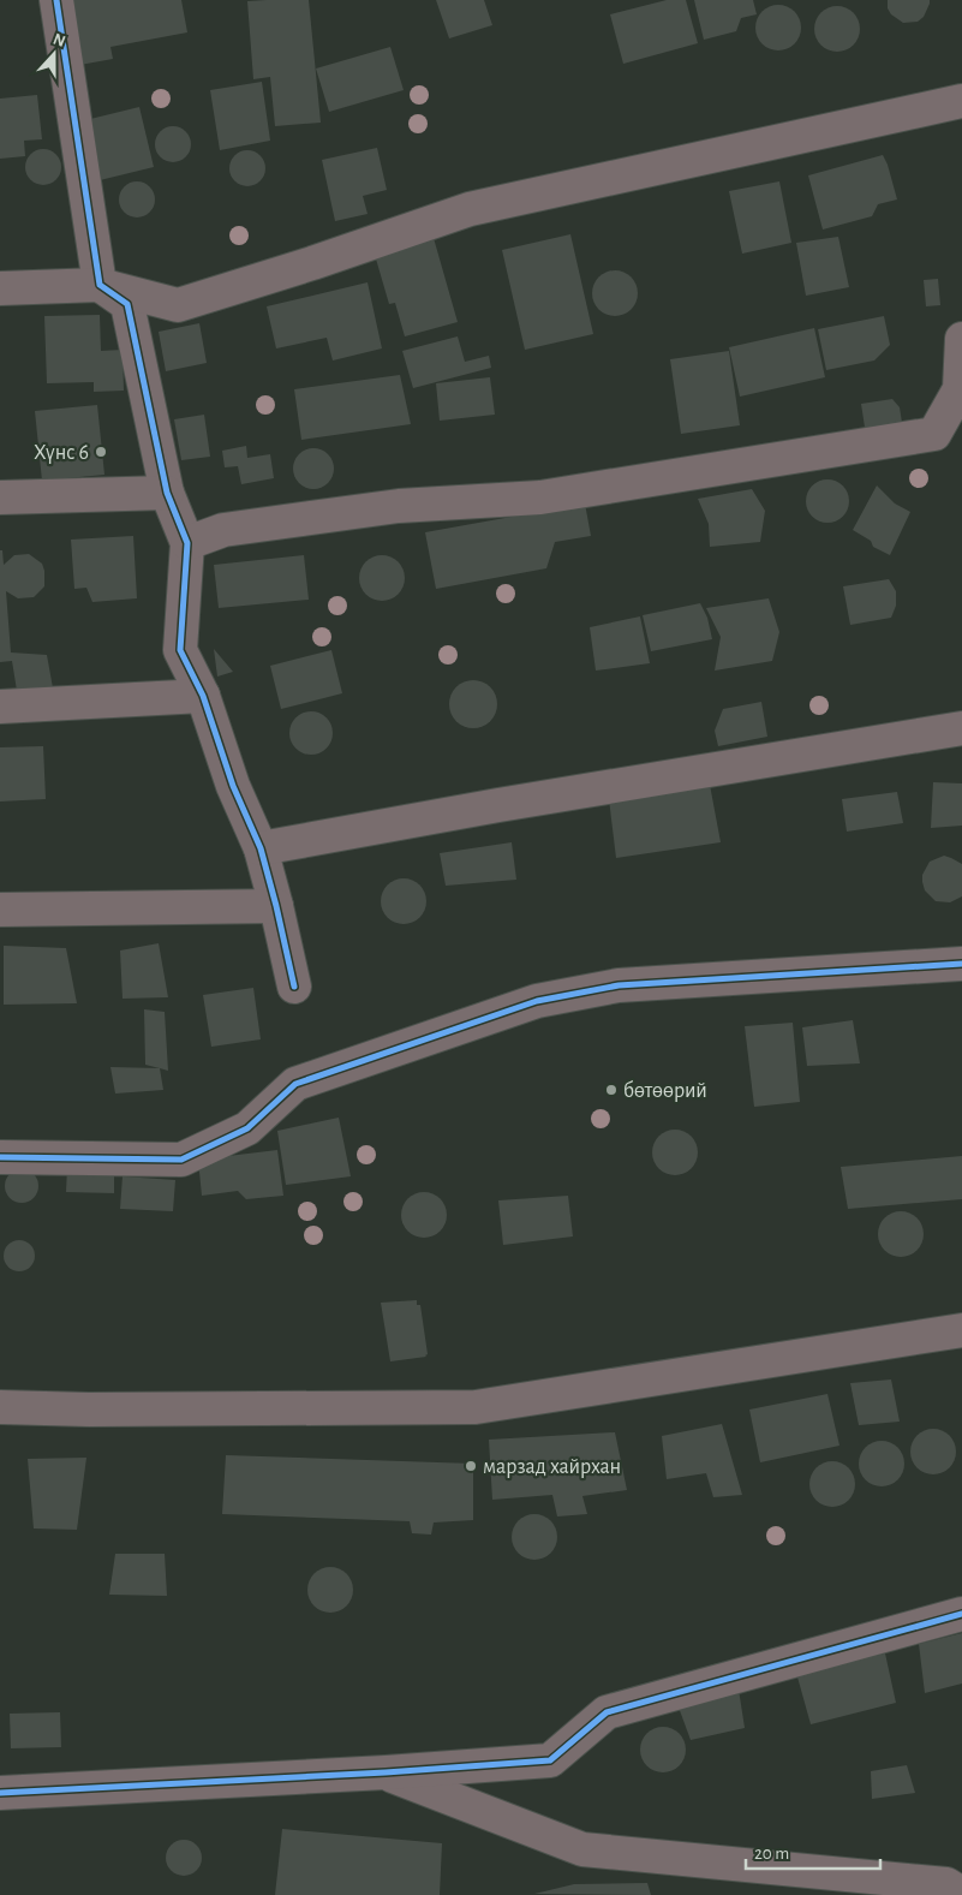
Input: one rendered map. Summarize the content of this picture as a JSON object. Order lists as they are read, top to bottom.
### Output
{
  "places": ["Хүнс 6", "бөтөөрий", "марзад хайрхан"],
  "scale_bar": "20 m",
  "north": "top"
}
